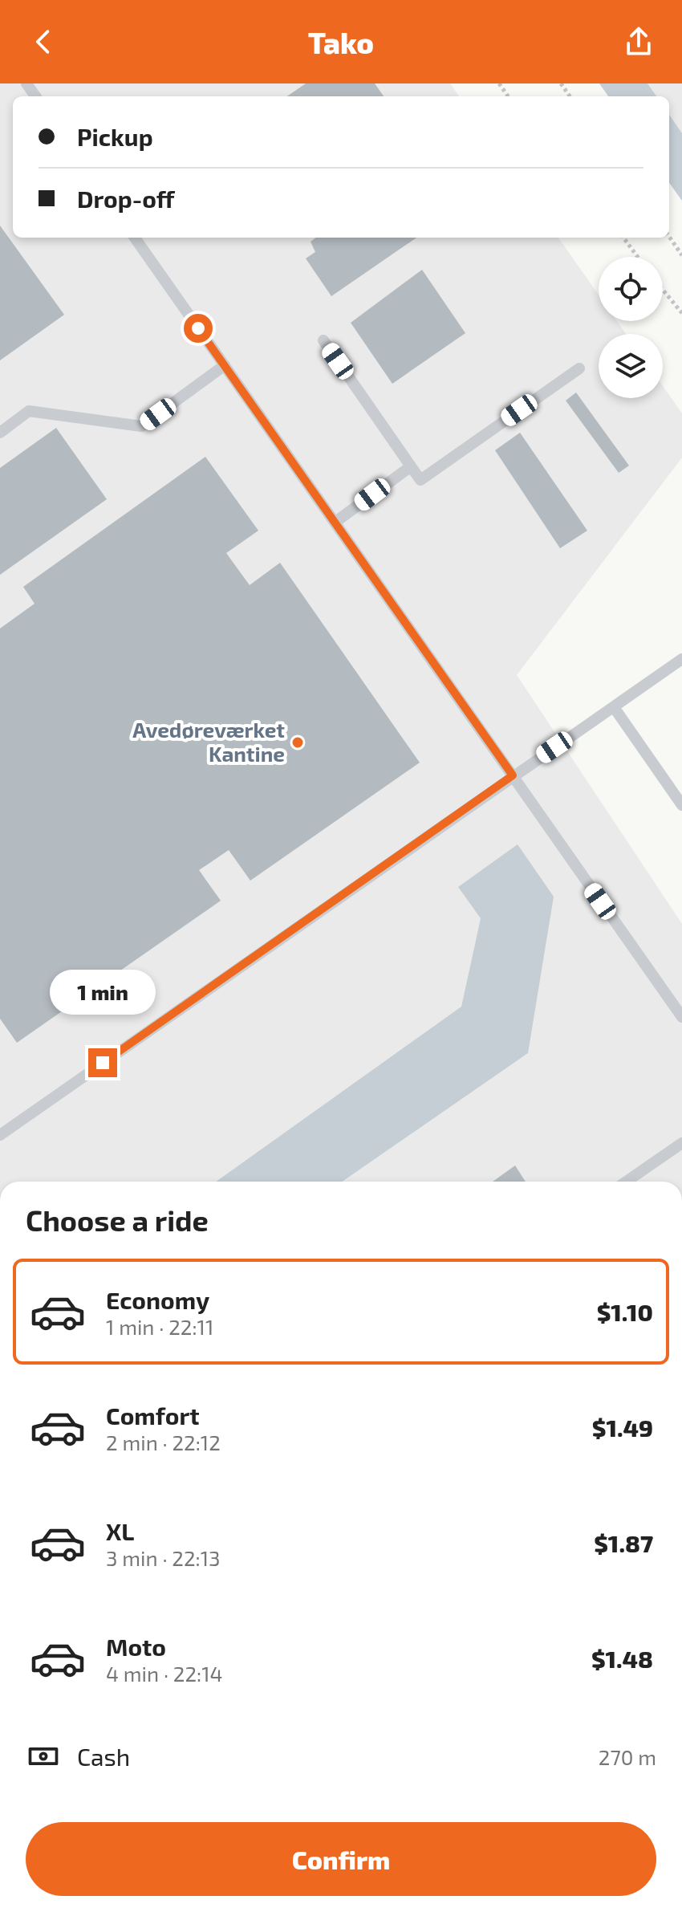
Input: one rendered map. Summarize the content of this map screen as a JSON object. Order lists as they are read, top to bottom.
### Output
{
  "places": ["Avedøreværket Kantine"],
  "page": {
    "header": "Tako",
    "banner": ["Pickup", "Drop-off"],
    "bubble": "1 min",
    "heading": "Choose a ride",
    "list": [
      {
        "name": "Economy",
        "note": "1 min · 22:11",
        "value": "$1.10"
      },
      {
        "name": "Comfort",
        "note": "2 min · 22:12",
        "value": "$1.49"
      },
      {
        "name": "XL",
        "note": "3 min · 22:13",
        "value": "$1.87"
      },
      {
        "name": "Moto",
        "note": "4 min · 22:14",
        "value": "$1.48"
      }
    ],
    "pay": ["Cash", "270 m"],
    "buttons": "Confirm"
  }
}
